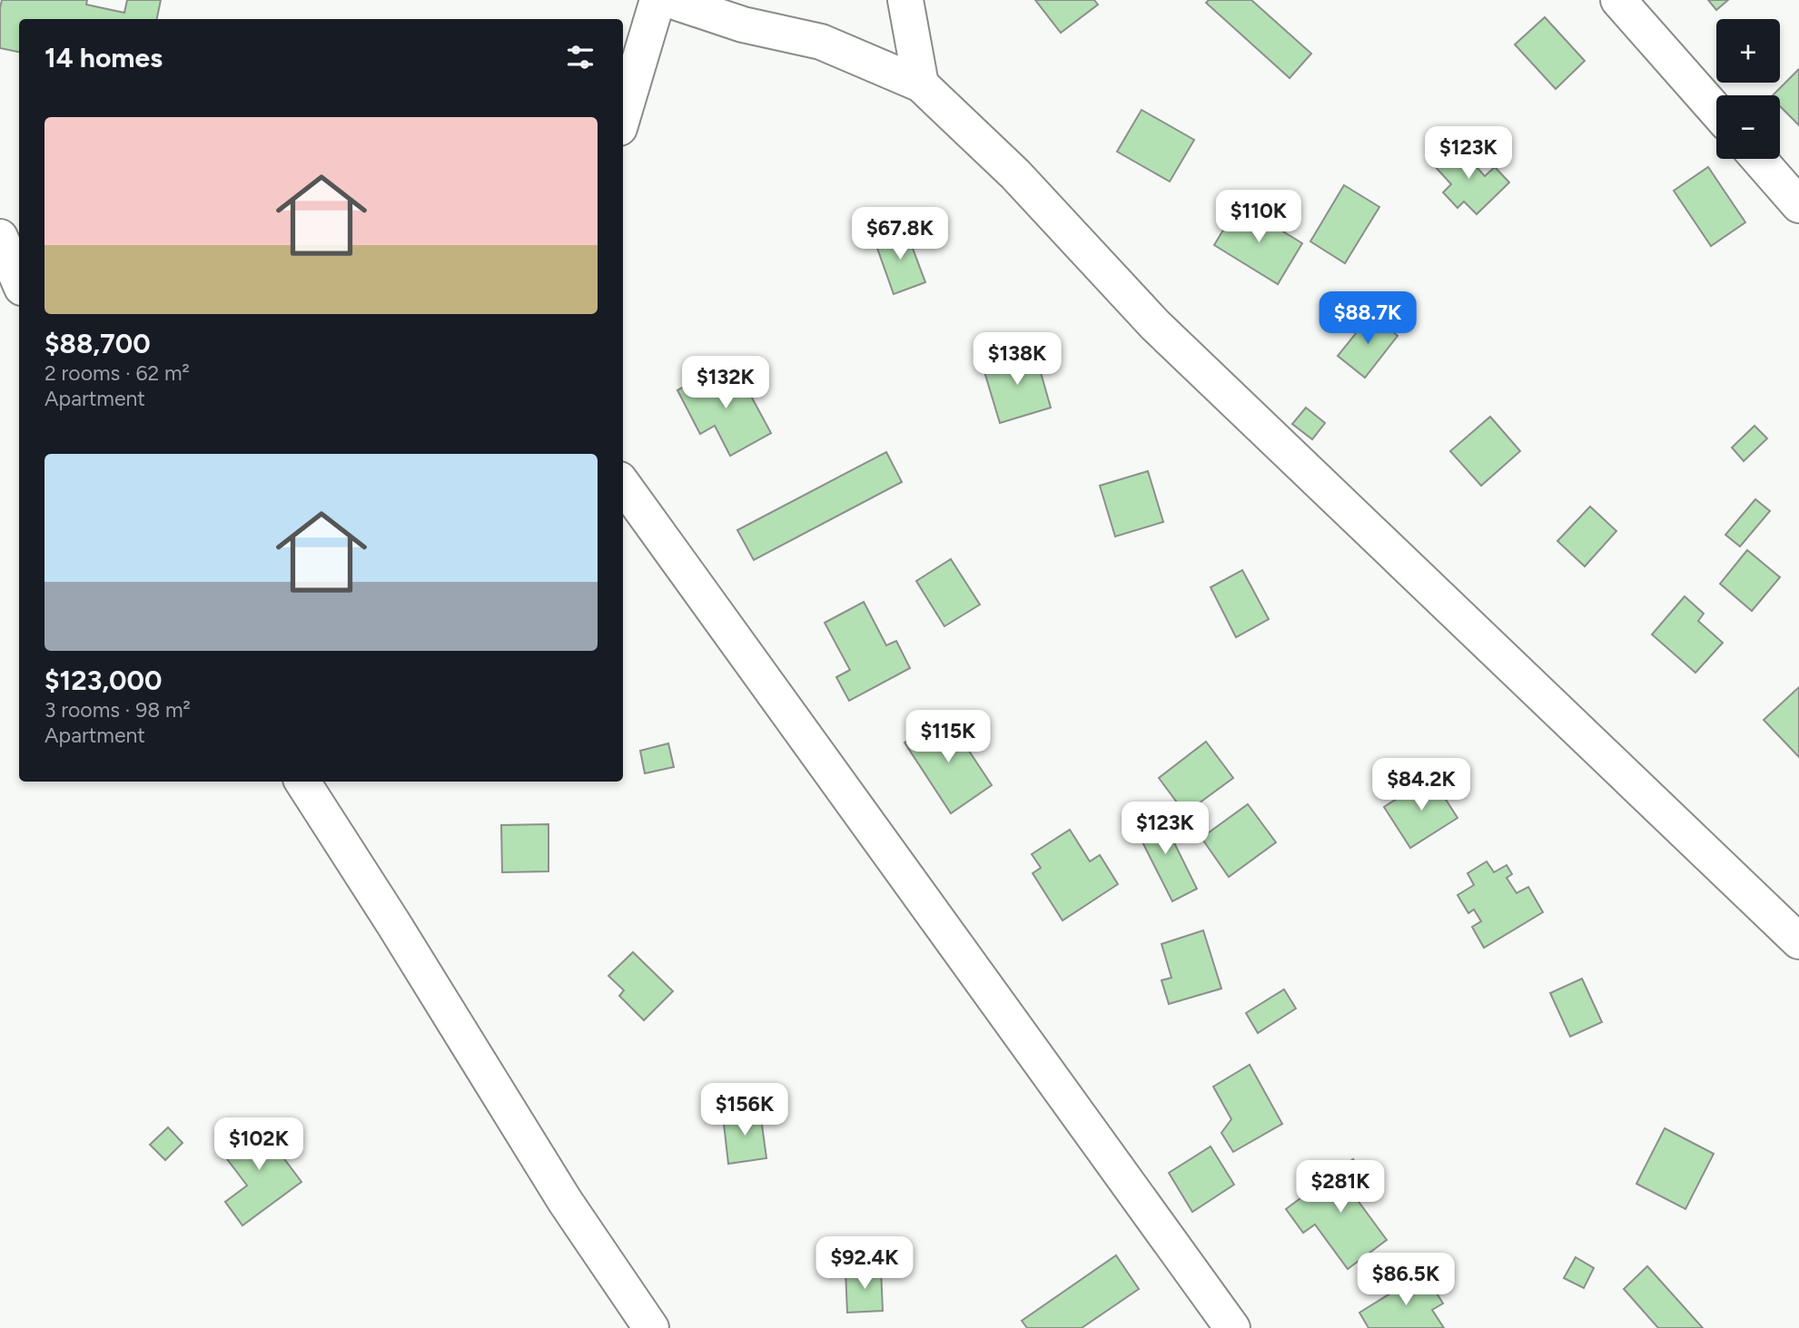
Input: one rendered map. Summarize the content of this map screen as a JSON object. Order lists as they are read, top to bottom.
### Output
{
  "page": {
    "map_buttons": ["+", "−"],
    "heading": "14 homes",
    "list": [
      {
        "name": "$88,700",
        "note": "2 rooms · 62 m² · Apartment"
      },
      {
        "name": "$123,000",
        "note": "3 rooms · 98 m² · Apartment"
      }
    ],
    "price": [
      "$123K",
      "$110K",
      "$67.8K",
      "$88.7K",
      "$138K",
      "$132K",
      "$115K",
      "$84.2K",
      "$123K",
      "$156K",
      "$102K",
      "$281K",
      "$92.4K",
      "$86.5K"
    ]
  }
}
